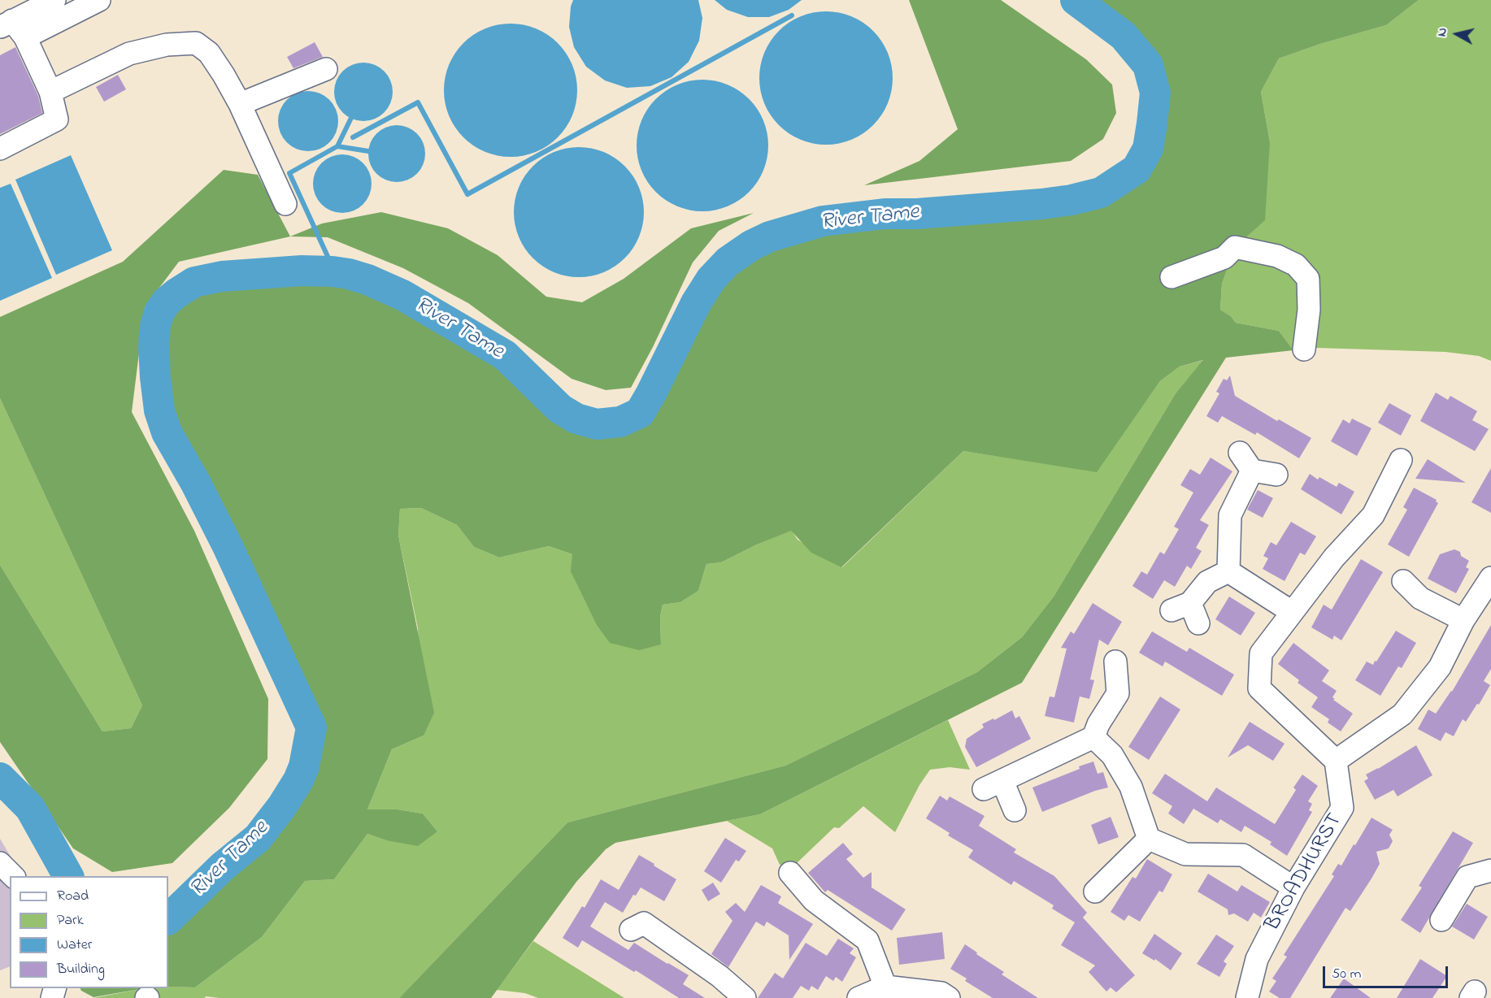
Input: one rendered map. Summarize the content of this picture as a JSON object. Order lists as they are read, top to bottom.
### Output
{
  "streets": {
    "street": ["BROADHURST"]
  },
  "water": ["River Tame"],
  "legend": [
    "Road",
    "Park",
    "Water",
    "Building"
  ],
  "scale_bar": "50 m",
  "north": "left"
}
